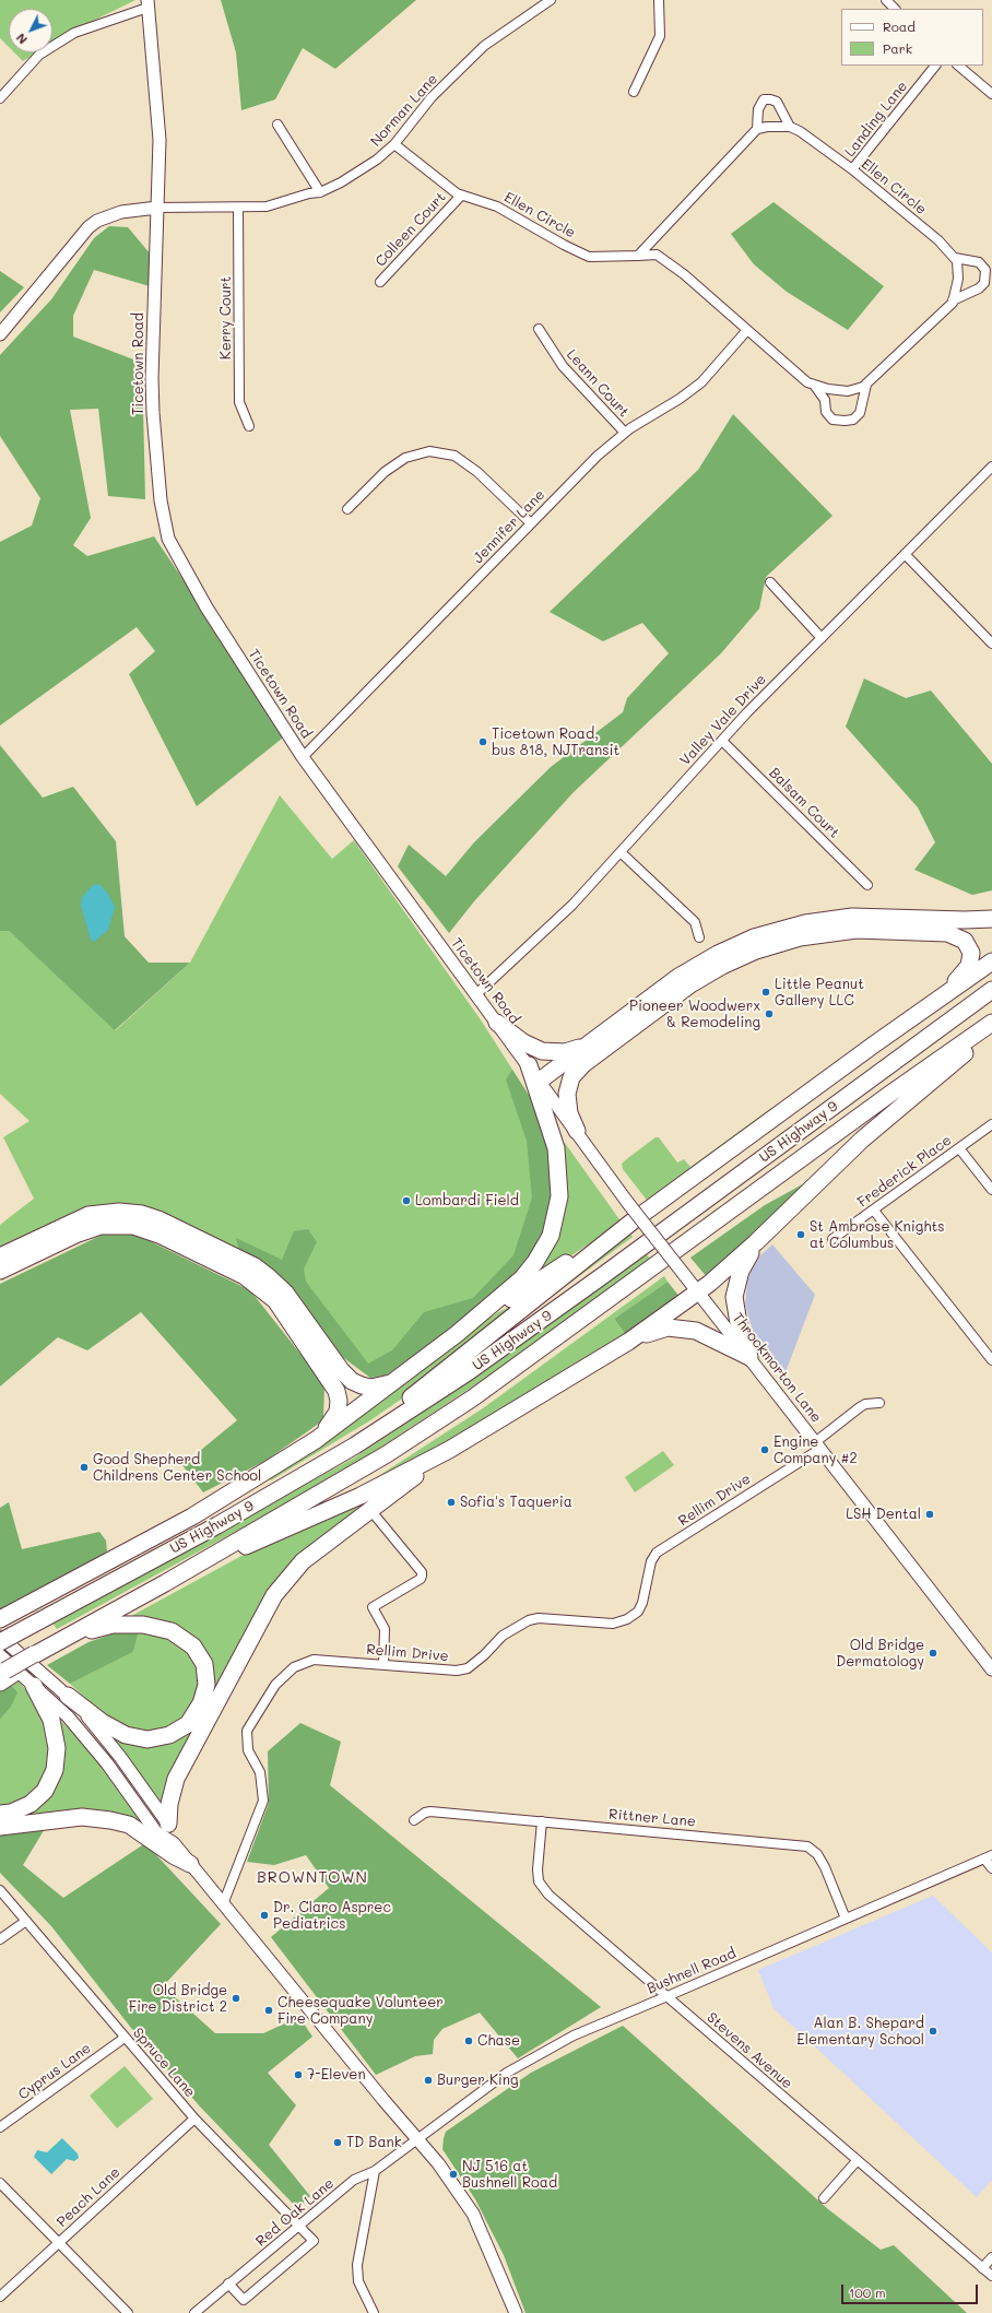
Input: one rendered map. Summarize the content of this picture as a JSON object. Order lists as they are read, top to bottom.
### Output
{
  "streets": {
    "highway": ["US Highway 9"],
    "street": [
      "Norman Lane",
      "Landing Lane",
      "Ellen Circle",
      "Colleen Court",
      "Kerry Court",
      "Ticetown Road",
      "Leann Court",
      "Jennifer Lane",
      "Valley Vale Drive",
      "Balsam Court",
      "Frederick Place",
      "Throckmorton Lane",
      "Rellim Drive",
      "Rittner Lane",
      "Bushnell Road",
      "Stevens Avenue",
      "Spruce Lane",
      "Cyprus Lane",
      "Peach Lane",
      "Red Oak Lane"
    ]
  },
  "crossings": [
    ["Norman Lane", "Ellen Circle"],
    ["Norman Lane", "Kerry Court"],
    ["Norman Lane", "Ticetown Road"],
    ["Landing Lane", "Ellen Circle"],
    ["Ellen Circle", "Colleen Court"],
    ["Ellen Circle", "Jennifer Lane"],
    ["Ticetown Road", "Jennifer Lane"],
    ["Ticetown Road", "Valley Vale Drive"],
    ["Ticetown Road", "Throckmorton Lane"],
    ["Leann Court", "Jennifer Lane"],
    ["Valley Vale Drive", "Balsam Court"],
    ["Throckmorton Lane", "Rellim Drive"],
    ["Rittner Lane", "Bushnell Road"],
    ["Rittner Lane", "Stevens Avenue"],
    ["Bushnell Road", "Stevens Avenue"],
    ["Bushnell Road", "Red Oak Lane"],
    ["Spruce Lane", "Cyprus Lane"],
    ["Spruce Lane", "Peach Lane"],
    ["Spruce Lane", "Red Oak Lane"]
  ],
  "districts": ["BROWNTOWN"],
  "places": [
    "Ticetown Road, bus 818, NJTransit",
    "Little Peanut Gallery LLC",
    "Pioneer Woodwerx & Remodeling",
    "Lombardi Field",
    "St Ambrose Knights at Columbus",
    "Engine Company #2",
    "Good Shepherd Childrens Center School",
    "Sofia's Taqueria",
    "LSH Dental",
    "Old Bridge Dermatology",
    "Dr. Claro Asprec Pediatrics",
    "Old Bridge Fire District 2",
    "Cheesequake Volunteer Fire Company",
    "Alan B. Shepard Elementary School",
    "Chase",
    "7-Eleven",
    "Burger King",
    "TD Bank",
    "NJ 516 at Bushnell Road"
  ],
  "legend": ["Road", "Park"],
  "scale_bar": "100 m",
  "north": "bottom left"
}
